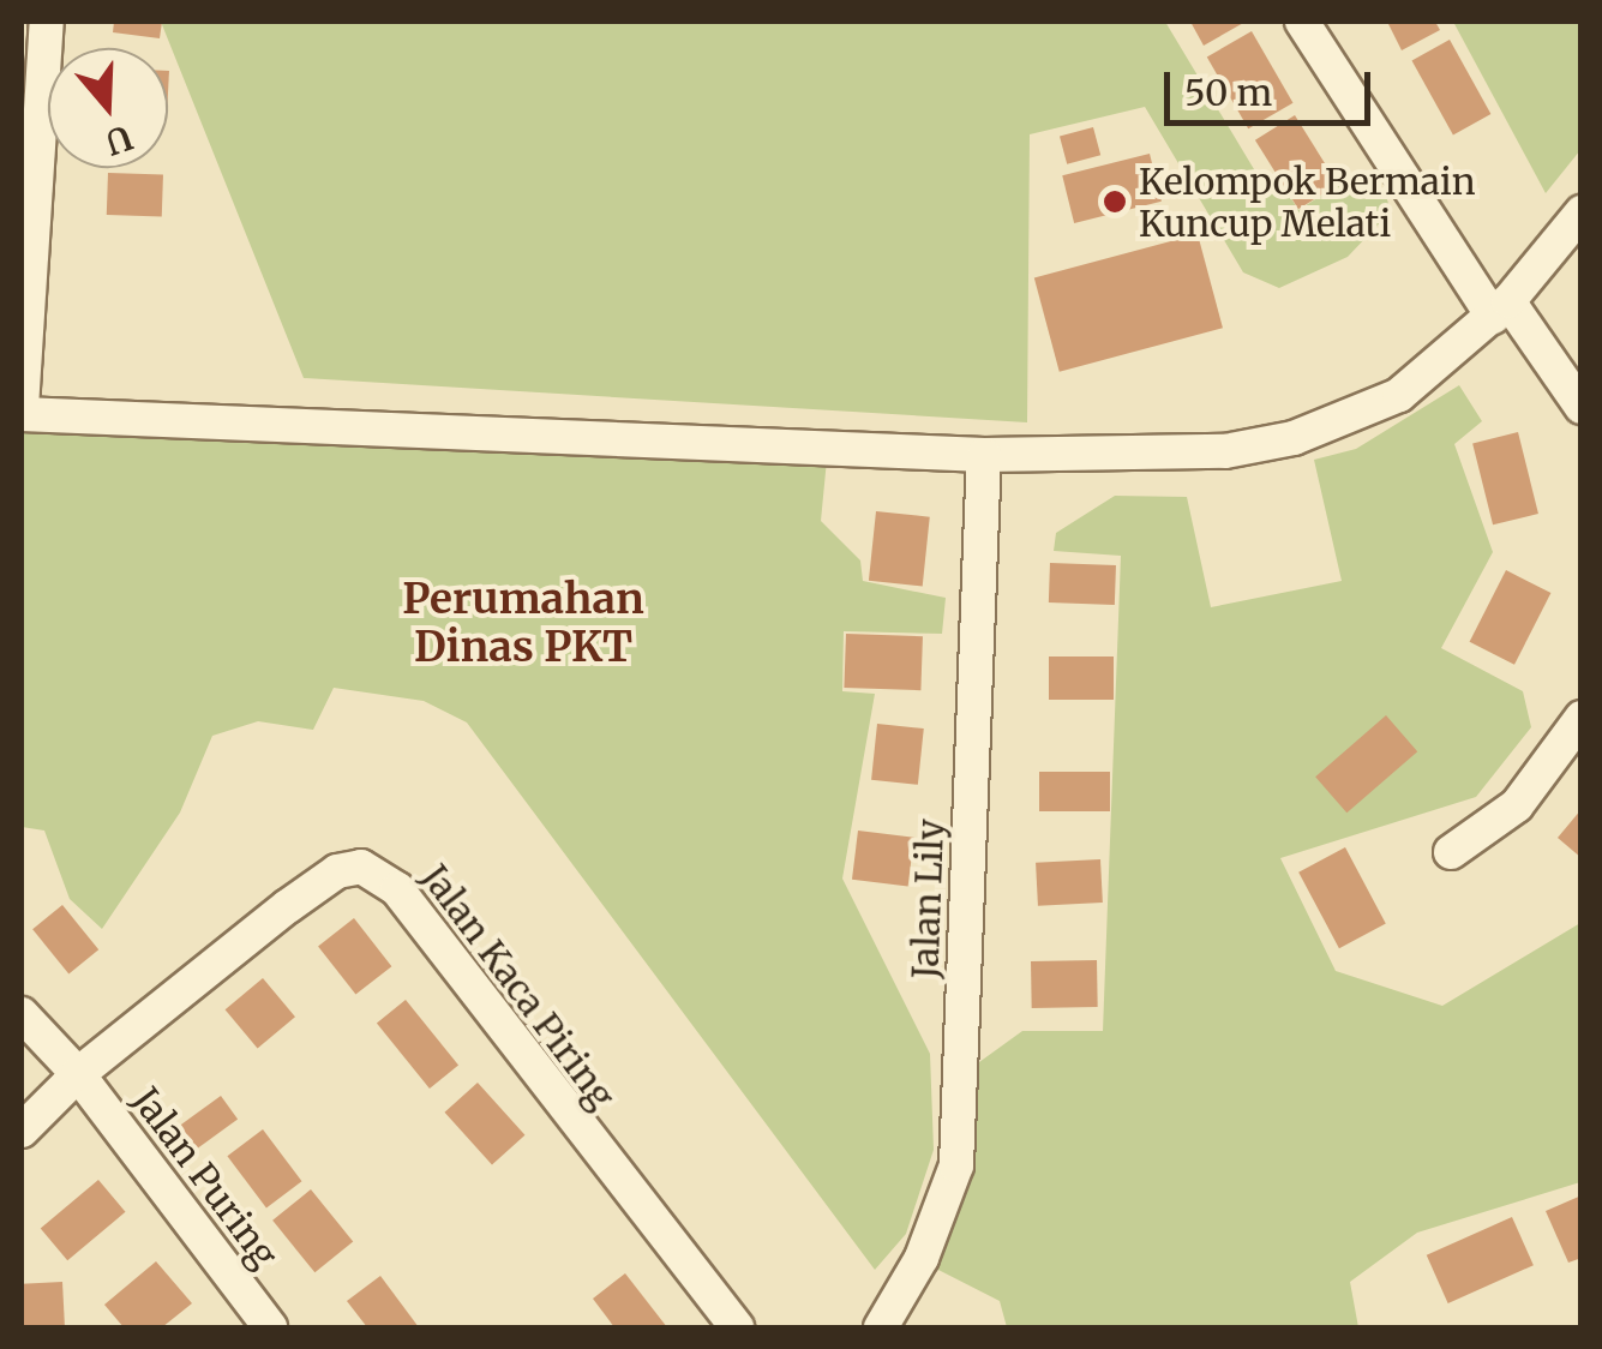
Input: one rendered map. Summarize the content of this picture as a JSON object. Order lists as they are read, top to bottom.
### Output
{
  "streets": {
    "street": ["Jalan Lily", "Jalan Kaca Piring", "Jalan Puring"]
  },
  "crossings": [
    ["Jalan Kaca Piring", "Jalan Puring"]
  ],
  "districts": ["Perumahan Dinas PKT"],
  "places": ["Kelompok Bermain Kuncup Melati"],
  "scale_bar": "50 m",
  "north": "bottom"
}
